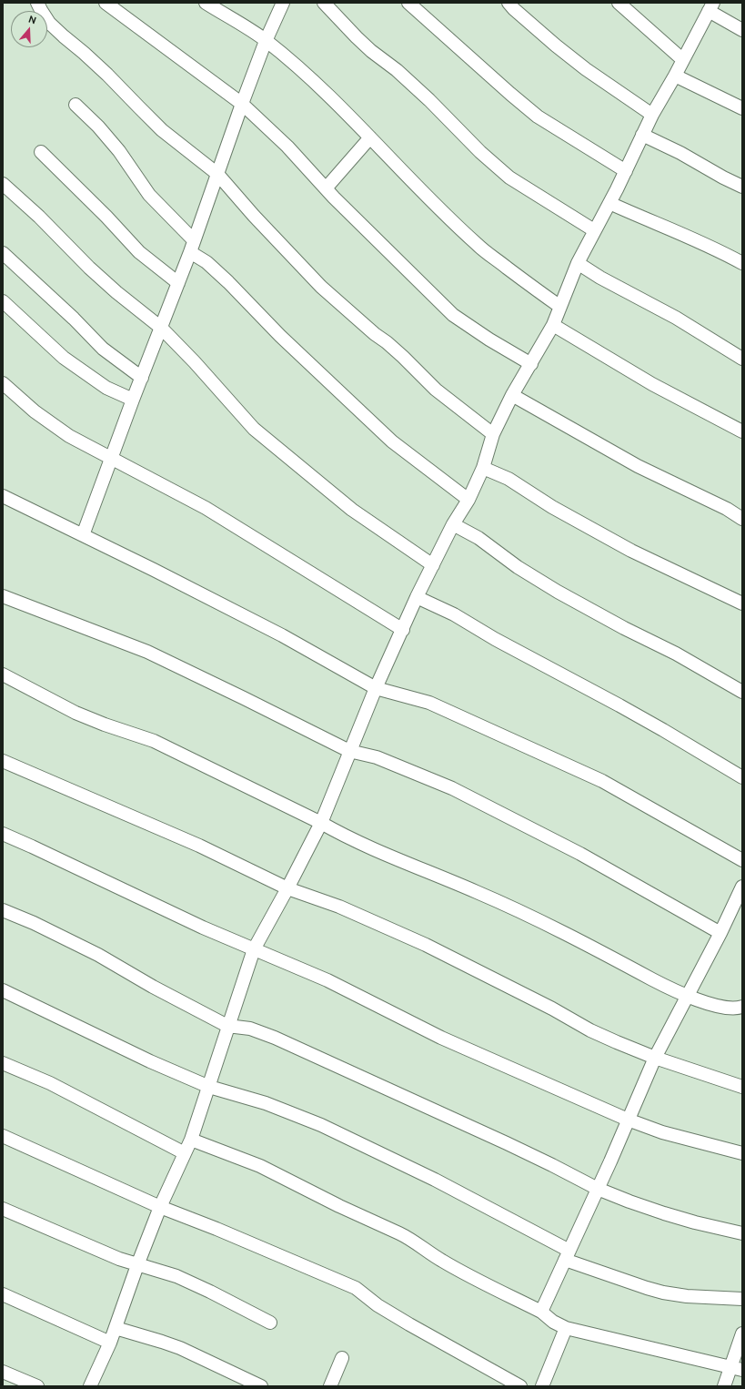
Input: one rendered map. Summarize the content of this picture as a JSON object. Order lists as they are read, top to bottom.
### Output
{
  "north": "top"
}
